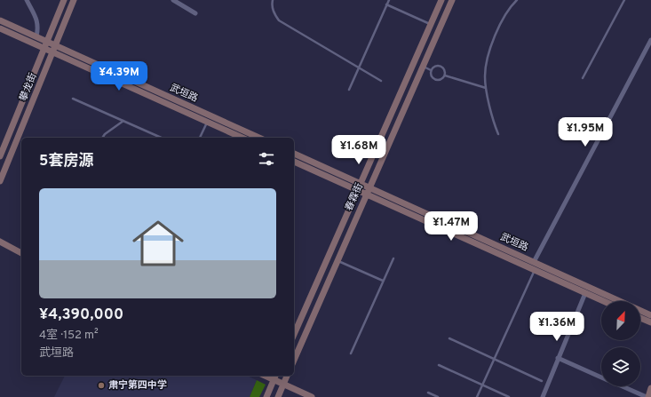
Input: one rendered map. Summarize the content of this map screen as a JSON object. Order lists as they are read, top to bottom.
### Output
{
  "streets": {
    "main road": ["攀龙街", "武垣路", "春霖街"]
  },
  "crossings": [
    ["攀龙街", "武垣路"],
    ["武垣路", "春霖街"]
  ],
  "places": ["肃宁第四中学"],
  "north": "top right",
  "page": {
    "price": [
      "¥4.39M",
      "¥1.95M",
      "¥1.68M",
      "¥1.47M",
      "¥1.36M"
    ],
    "heading": "5套房源",
    "list": [
      {
        "name": "¥4,390,000",
        "note": "4室 · 152 m² · 武垣路"
      }
    ]
  }
}
